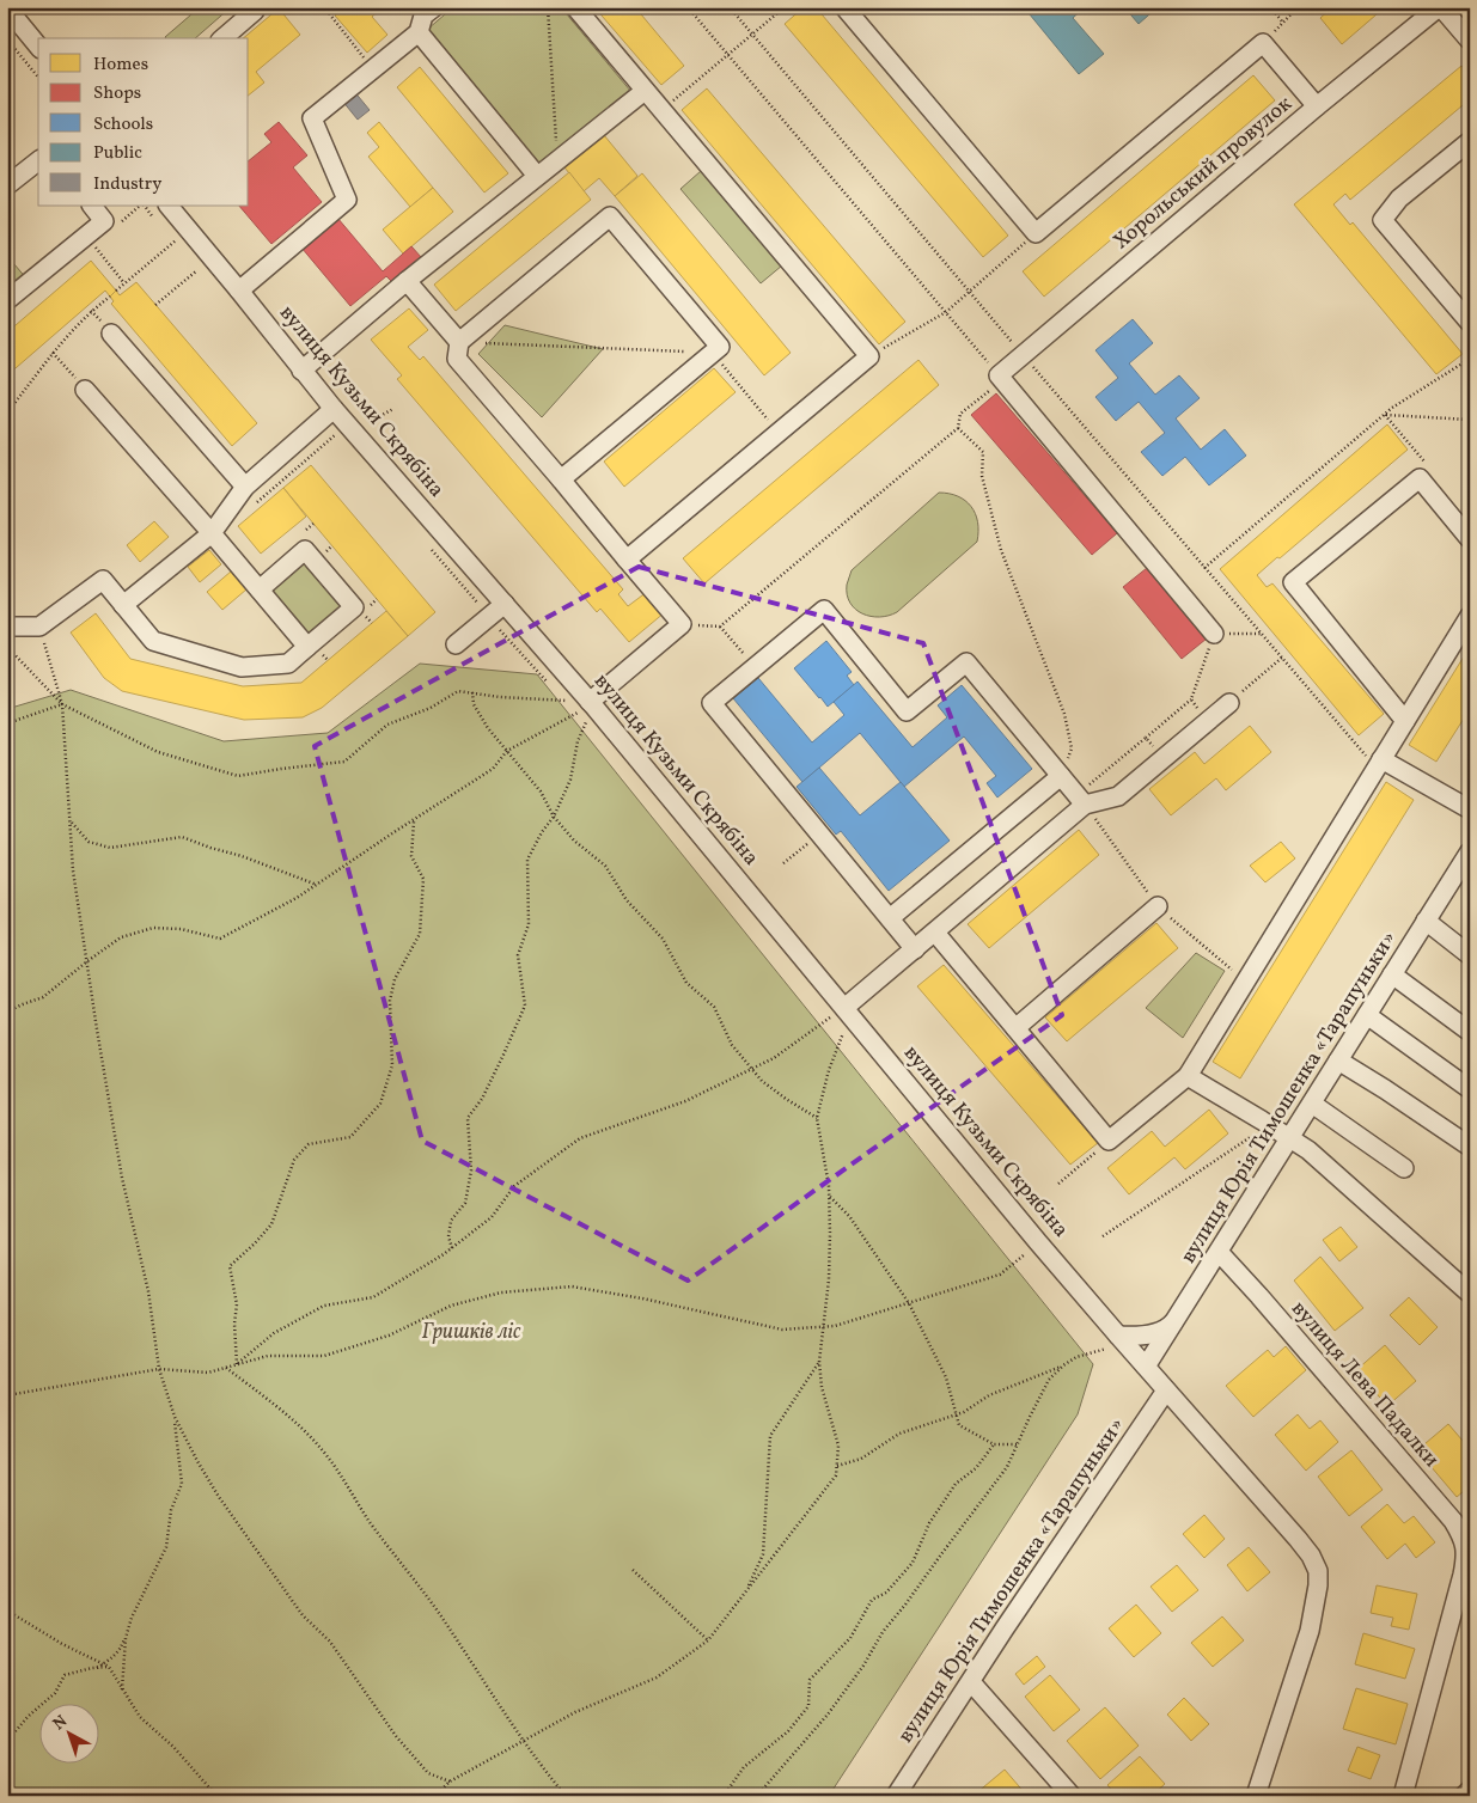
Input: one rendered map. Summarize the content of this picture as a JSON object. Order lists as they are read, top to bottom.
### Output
{
  "streets": {
    "street": [
      "Хорольський провулок",
      "вулиця Кузьми Скрябіна",
      "вулиця Юрія Тимошенка «Тарапуньки»",
      "вулиця Лева Падалки"
    ]
  },
  "crossings": [
    ["вулиця Кузьми Скрябіна", "вулиця Юрія Тимошенка «Тарапуньки»"],
    ["вулиця Юрія Тимошенка «Тарапуньки»", "вулиця Лева Падалки"]
  ],
  "parks": ["Гришків ліс"],
  "legend": [
    "Homes",
    "Shops",
    "Schools",
    "Public",
    "Industry"
  ],
  "north": "top left"
}
